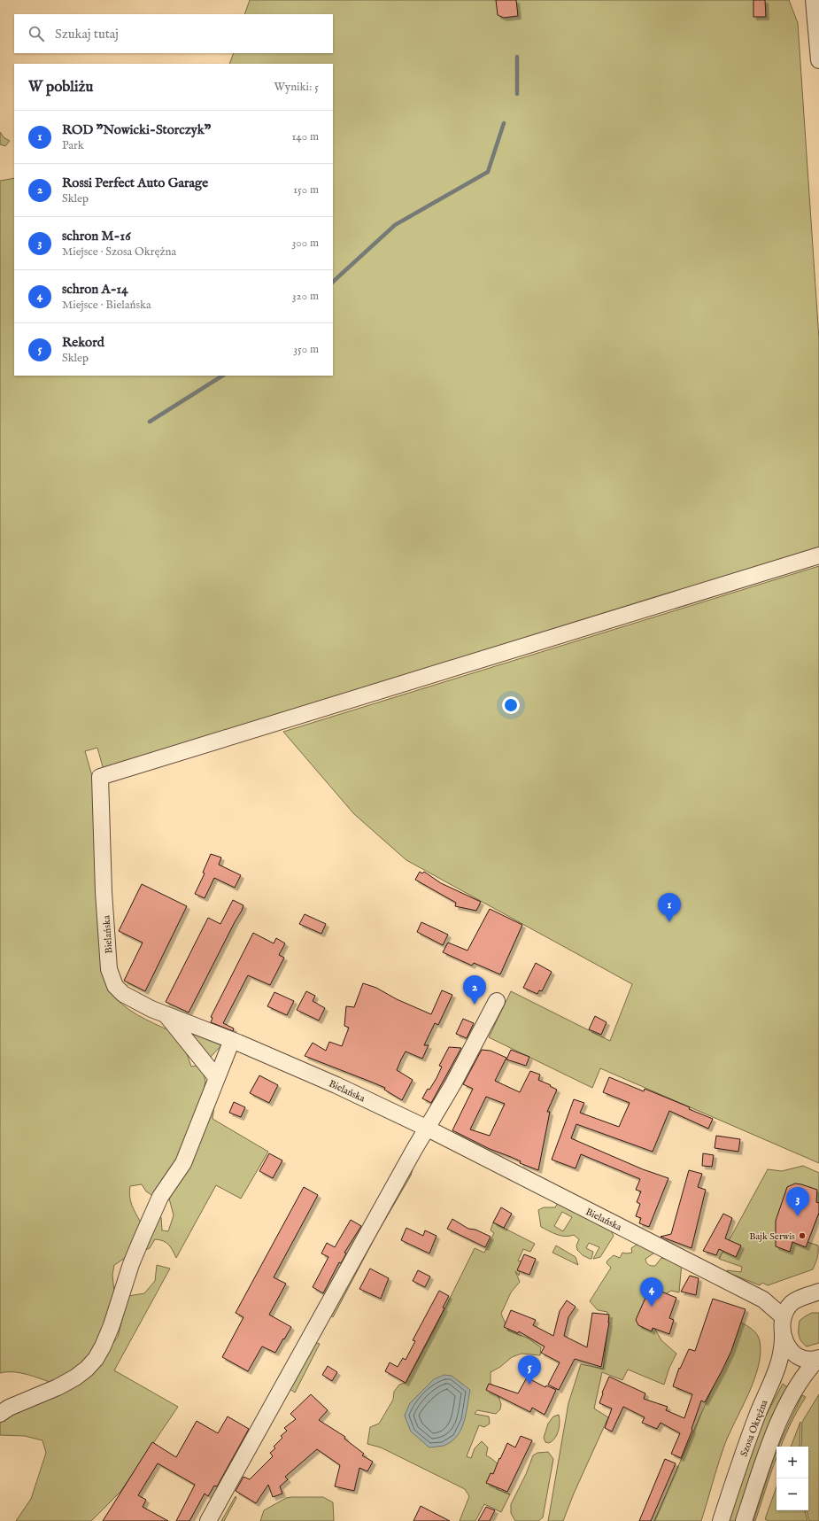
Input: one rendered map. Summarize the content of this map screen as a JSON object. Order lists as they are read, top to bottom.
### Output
{
  "streets": {
    "street": ["Bielańska", "Szosa Okrężna"]
  },
  "crossings": [
    ["Bielańska", "Szosa Okrężna"]
  ],
  "places": ["Bajk Serwis"],
  "page": {
    "search": "Szukaj tutaj",
    "heading": ["W pobliżu", "Wyniki: 5"],
    "list": [
      {
        "mark": "1",
        "name": "ROD \"Nowicki-Storczyk\"",
        "note": "Park",
        "value": "140 m"
      },
      {
        "mark": "2",
        "name": "Rossi Perfect Auto Garage",
        "note": "Sklep",
        "value": "150 m"
      },
      {
        "mark": "3",
        "name": "schron M-16",
        "note": "Miejsce · Szosa Okrężna",
        "value": "300 m"
      },
      {
        "mark": "4",
        "name": "schron A-14",
        "note": "Miejsce · Bielańska",
        "value": "320 m"
      },
      {
        "mark": "5",
        "name": "Rekord",
        "note": "Sklep",
        "value": "350 m"
      }
    ],
    "pins": [
      "1",
      "2",
      "3",
      "4",
      "5"
    ],
    "map_buttons": ["+", "−"]
  }
}
